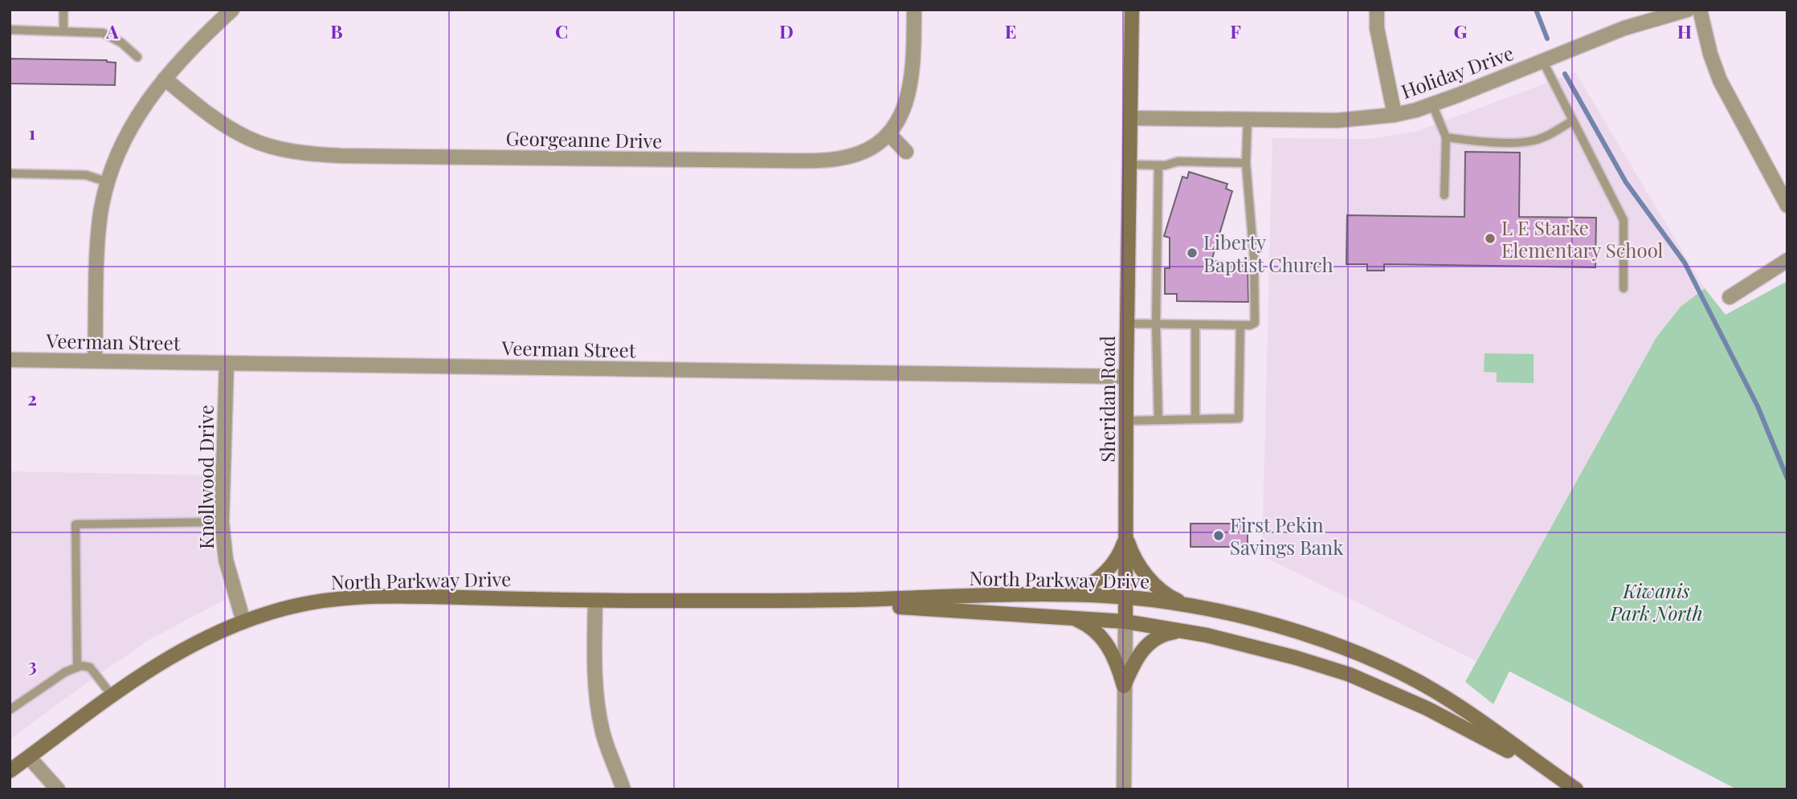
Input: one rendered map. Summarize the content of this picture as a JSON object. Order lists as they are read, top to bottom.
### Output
{
  "streets": {
    "main road": ["Sheridan Road", "North Parkway Drive"],
    "street": [
      "Holiday Drive",
      "Georgeanne Drive",
      "Veerman Street",
      "Knollwood Drive"
    ]
  },
  "crossings": [
    ["Holiday Drive", "Sheridan Road"],
    ["Veerman Street", "Sheridan Road"],
    ["Veerman Street", "Knollwood Drive"],
    ["Sheridan Road", "North Parkway Drive"],
    ["Knollwood Drive", "North Parkway Drive"]
  ],
  "parks": ["Kiwanis Park North"],
  "places": ["L E Starke Elementary School", "Liberty Baptist Church", "First Pekin Savings Bank"],
  "grid": {
    "columns": [
      "A",
      "B",
      "C",
      "D",
      "E",
      "F",
      "G",
      "H"
    ],
    "rows": ["1", "2", "3"]
  }
}
